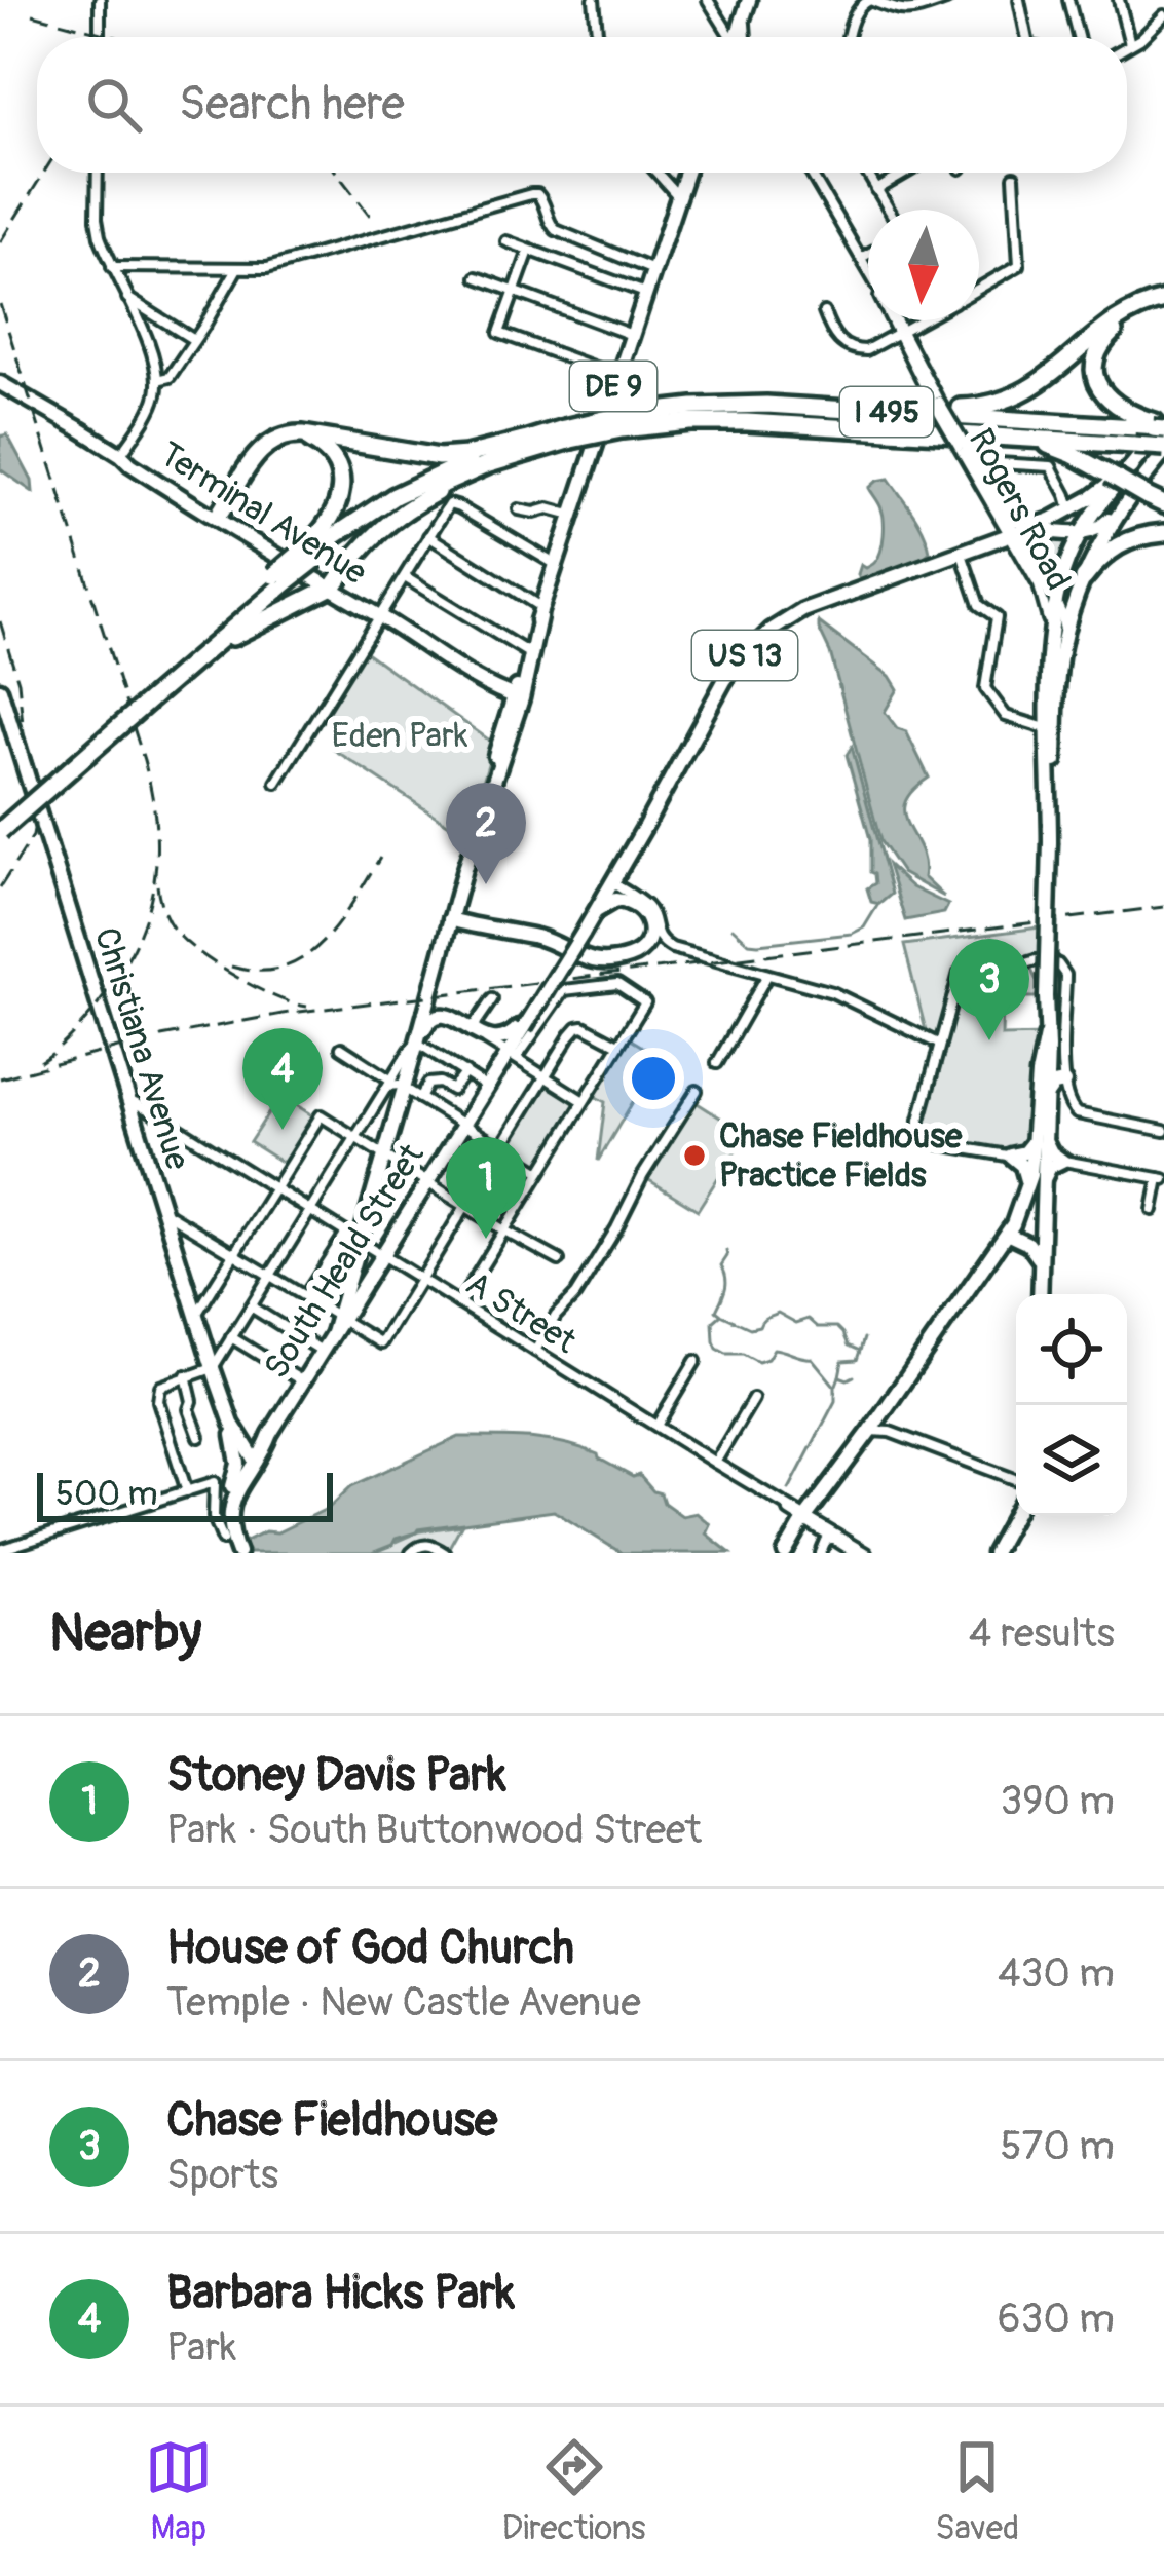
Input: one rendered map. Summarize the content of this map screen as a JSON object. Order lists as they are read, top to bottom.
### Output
{
  "streets": {
    "highway": ["I 495"],
    "main road": [
      "DE 9",
      "Terminal Avenue",
      "US 13",
      "Christiana Avenue",
      "South Heald Street"
    ],
    "street": ["Rogers Road", "A Street"]
  },
  "crossings": [
    ["DE 9", "Terminal Avenue"],
    ["DE 9", "US 13"],
    ["I 495", "US 13"],
    ["Rogers Road", "South Heald Street"],
    ["US 13", "South Heald Street"],
    ["US 13", "A Street"],
    ["Christiana Avenue", "South Heald Street"],
    ["Christiana Avenue", "A Street"],
    ["South Heald Street", "A Street"]
  ],
  "parks": ["Eden Park"],
  "places": ["Chase Fieldhouse Practice Fields"],
  "scale_bar": "500 m",
  "north": "bottom",
  "page": {
    "search": "Search here",
    "pins": [
      "2",
      "3",
      "4",
      "1"
    ],
    "scale": "500 m",
    "heading": ["Nearby", "4 results"],
    "list": [
      {
        "mark": "1",
        "name": "Stoney Davis Park",
        "note": "Park · South Buttonwood Street",
        "value": "390 m"
      },
      {
        "mark": "2",
        "name": "House of God Church",
        "note": "Temple · New Castle Avenue",
        "value": "430 m"
      },
      {
        "mark": "3",
        "name": "Chase Fieldhouse",
        "note": "Sports",
        "value": "570 m"
      },
      {
        "mark": "4",
        "name": "Barbara Hicks Park",
        "note": "Park",
        "value": "630 m"
      }
    ],
    "nav": ["Map", "Directions", "Saved"]
  }
}
